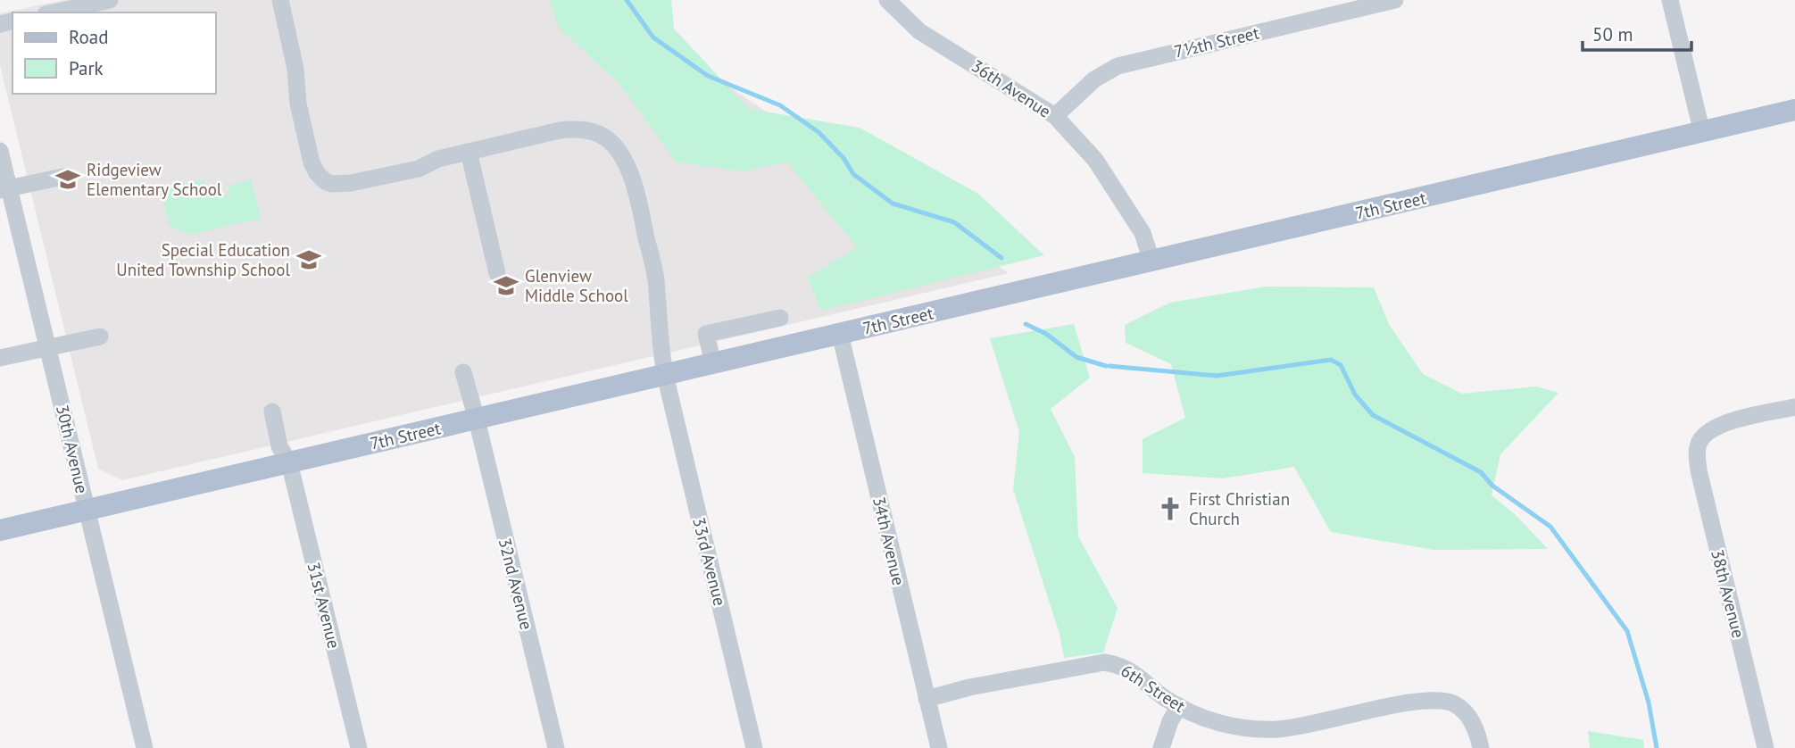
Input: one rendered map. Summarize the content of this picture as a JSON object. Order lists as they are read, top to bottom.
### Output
{
  "streets": {
    "main road": ["7th Street"],
    "street": [
      "7½th Street",
      "36th Avenue",
      "30th Avenue",
      "34th Avenue",
      "33rd Avenue",
      "32nd Avenue",
      "38th Avenue",
      "31st Avenue",
      "6th Street"
    ]
  },
  "crossings": [
    ["7½th Street", "36th Avenue"],
    ["36th Avenue", "7th Street"],
    ["7th Street", "30th Avenue"],
    ["7th Street", "34th Avenue"],
    ["7th Street", "33rd Avenue"],
    ["7th Street", "32nd Avenue"],
    ["7th Street", "31st Avenue"],
    ["34th Avenue", "6th Street"]
  ],
  "places": {
    "school or university": ["Ridgeview Elementary School", "Special Education United Township School", "Glenview Middle School"],
    "church": ["First Christian Church"]
  },
  "legend": ["Road", "Park"],
  "scale_bar": "50 m"
}
